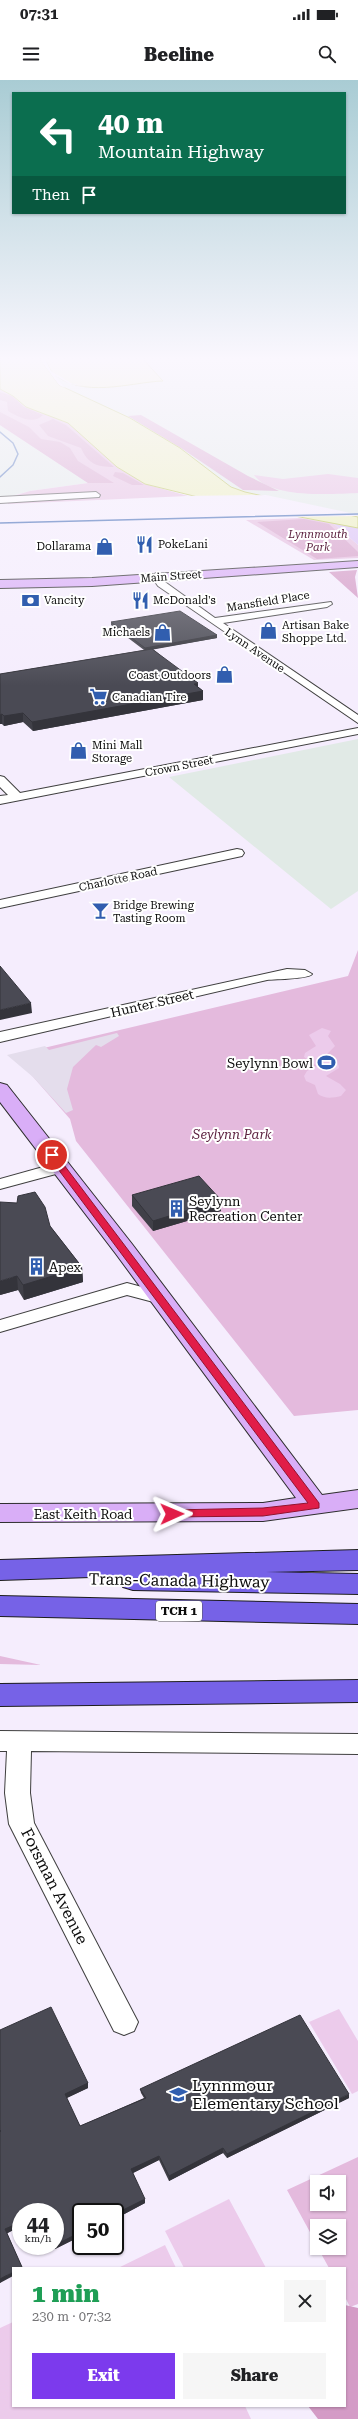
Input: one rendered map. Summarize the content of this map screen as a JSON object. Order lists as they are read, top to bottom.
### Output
{
  "streets": {
    "highway": ["Trans-Canada Highway", "TCH 1"],
    "main road": ["Main Street", "East Keith Road"],
    "street": [
      "Mansfield Place",
      "Lynn Avenue",
      "Crown Street",
      "Charlotte Road",
      "Hunter Street",
      "Forsman Avenue"
    ]
  },
  "crossings": [
    ["Main Street", "Lynn Avenue"],
    ["Mansfield Place", "Lynn Avenue"]
  ],
  "parks": ["Lynnmouth Park", "Seylynn Park"],
  "places": {
    "restaurant": ["PokeLani", "McDonald's"],
    "shop": [
      "Dollarama",
      "Artisan Bake Shoppe Ltd.",
      "Michaels",
      "Coast Outdoors",
      "Mini Mall Storage"
    ],
    "bank": ["Vancity"],
    "supermarket": ["Canadian Tire"],
    "bar": ["Bridge Brewing Tasting Room"],
    "sports": ["Seylynn Bowl"],
    "building": ["Seylynn Recreation Center", "Apex"],
    "school or university": ["Lynnmour Elementary School"]
  },
  "page": {
    "status": "07:31",
    "header": "Beeline",
    "turn": ["40 m", "Mountain Highway"],
    "then": "Then",
    "speed": "44 km/h",
    "limit": "50",
    "heading": ["1 min", "230 m · 07:32"],
    "buttons": ["Exit", "Share"]
  }
}
